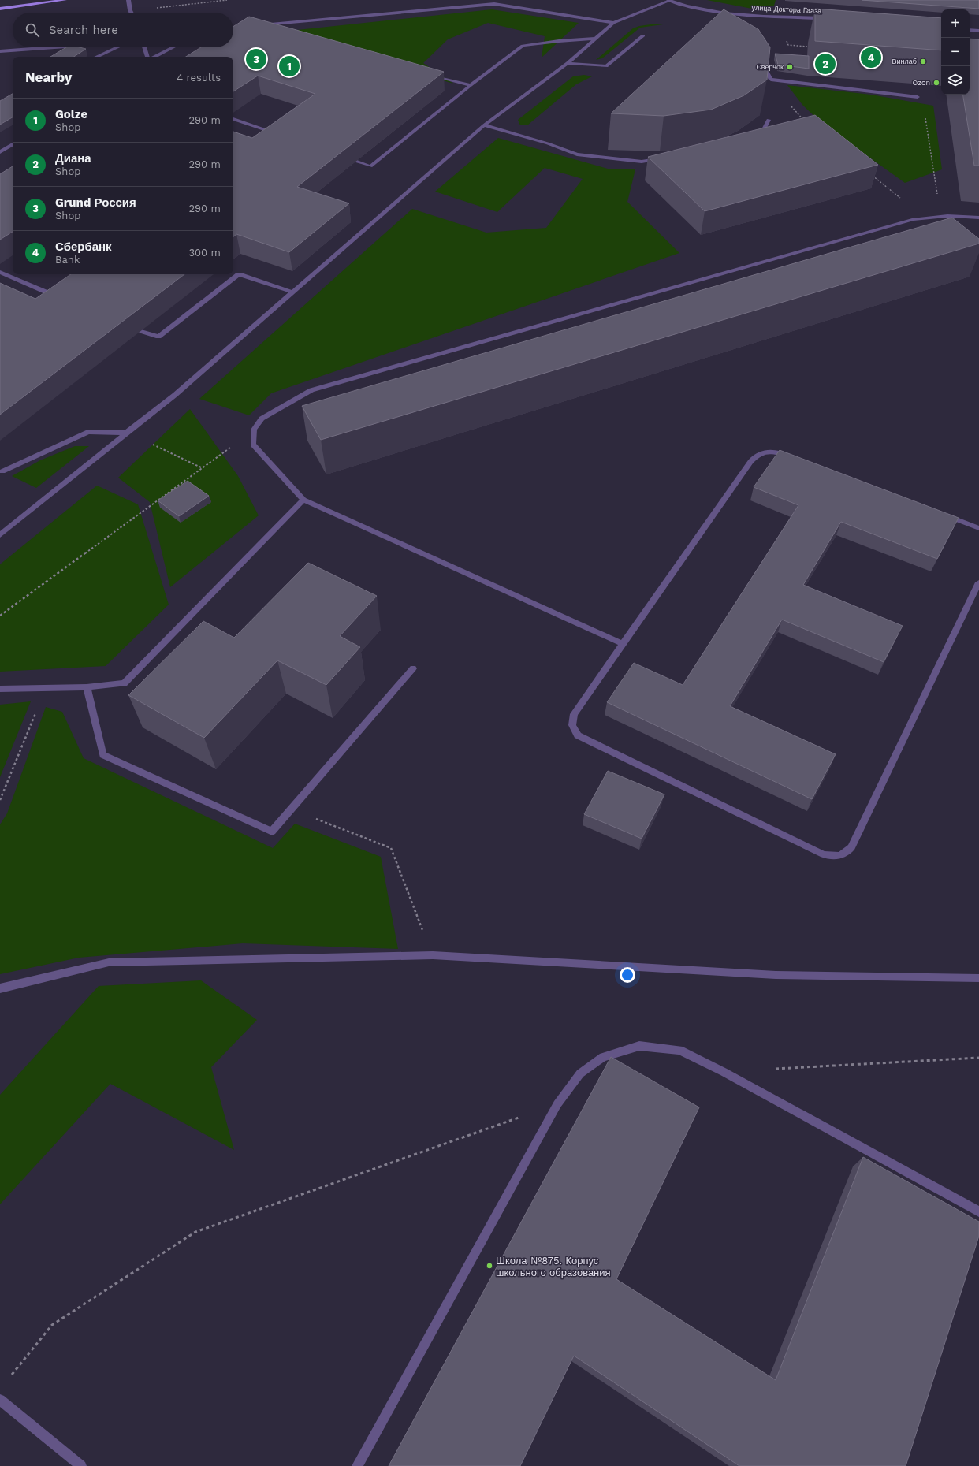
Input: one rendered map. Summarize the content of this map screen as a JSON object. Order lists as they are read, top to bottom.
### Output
{
  "streets": {
    "street": ["улица Доктора Гааза"]
  },
  "places": [
    "Винлаб",
    "Сверчок",
    "Ozon",
    "Школа №875. Корпус школьного образования"
  ],
  "page": {
    "map_buttons": ["+", "−"],
    "search": "Search here",
    "pins": [
      "4",
      "3",
      "2",
      "1"
    ],
    "heading": ["Nearby", "4 results"],
    "list": [
      {
        "mark": "1",
        "name": "Golze",
        "note": "Shop",
        "value": "290 m"
      },
      {
        "mark": "2",
        "name": "Диана",
        "note": "Shop",
        "value": "290 m"
      },
      {
        "mark": "3",
        "name": "Grund Россия",
        "note": "Shop",
        "value": "290 m"
      },
      {
        "mark": "4",
        "name": "Сбербанк",
        "note": "Bank",
        "value": "300 m"
      }
    ]
  }
}
